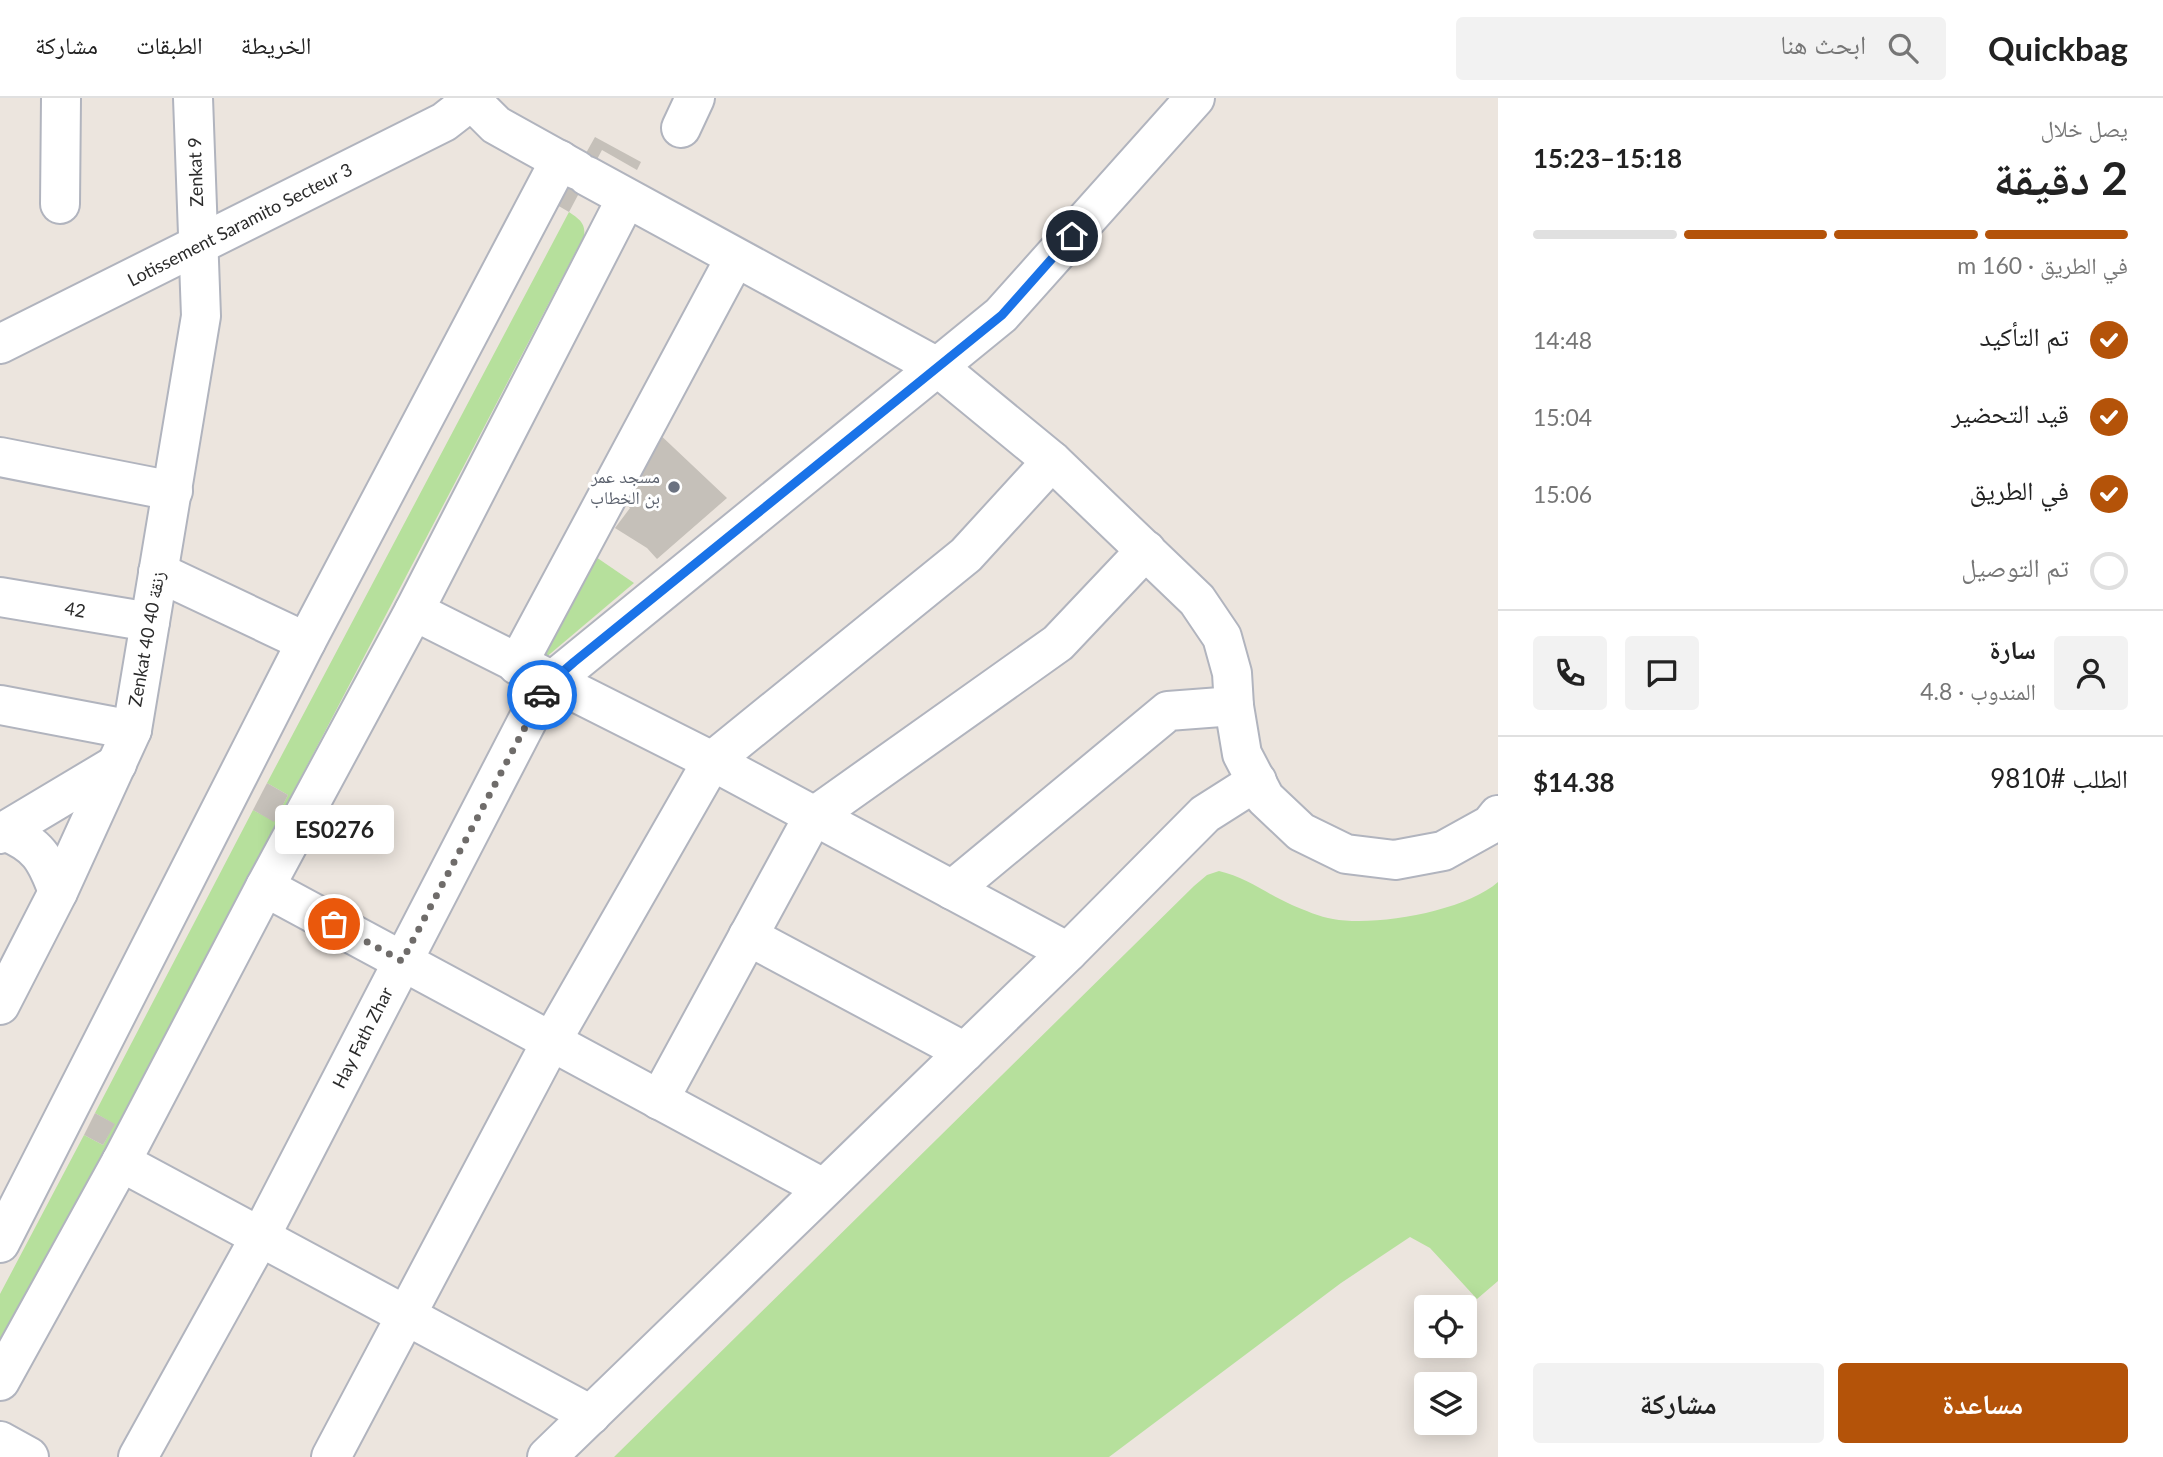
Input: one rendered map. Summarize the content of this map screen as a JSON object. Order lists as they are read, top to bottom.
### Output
{
  "streets": {
    "street": [
      "Zenkat 9",
      "Lotissement Saramito Secteur 3",
      "42",
      "Zenkat 40 زنقة 40",
      "Hay Fath Zhar"
    ]
  },
  "crossings": [
    ["Zenkat 9", "Lotissement Saramito Secteur 3"],
    ["Zenkat 9", "Zenkat 40 زنقة 40"],
    ["Lotissement Saramito Secteur 3", "Zenkat 40 زنقة 40"],
    ["42", "Zenkat 40 زنقة 40"]
  ],
  "places": ["مسجد عمر بن الخطاب", "ES0276"],
  "page": {
    "header": "Quickbag",
    "search": "ابحث هنا",
    "nav": ["الخريطة", "الطبقات", "مشاركة"],
    "heading": ["2 دقيقة", "يصل خلال", "15:18–15:23"],
    "panel": [
      "سارة",
      "المندوب · 4.8",
      "الطلب #9810",
      "$14.38"
    ],
    "bar": "في الطريق · 160 m",
    "list": [
      ["تم التأكيد", "14:48"],
      ["قيد التحضير", "15:04"],
      ["في الطريق", "15:06"],
      "تم التوصيل"
    ],
    "bubble": "ES0276",
    "buttons": ["مساعدة", "مشاركة"]
  }
}
